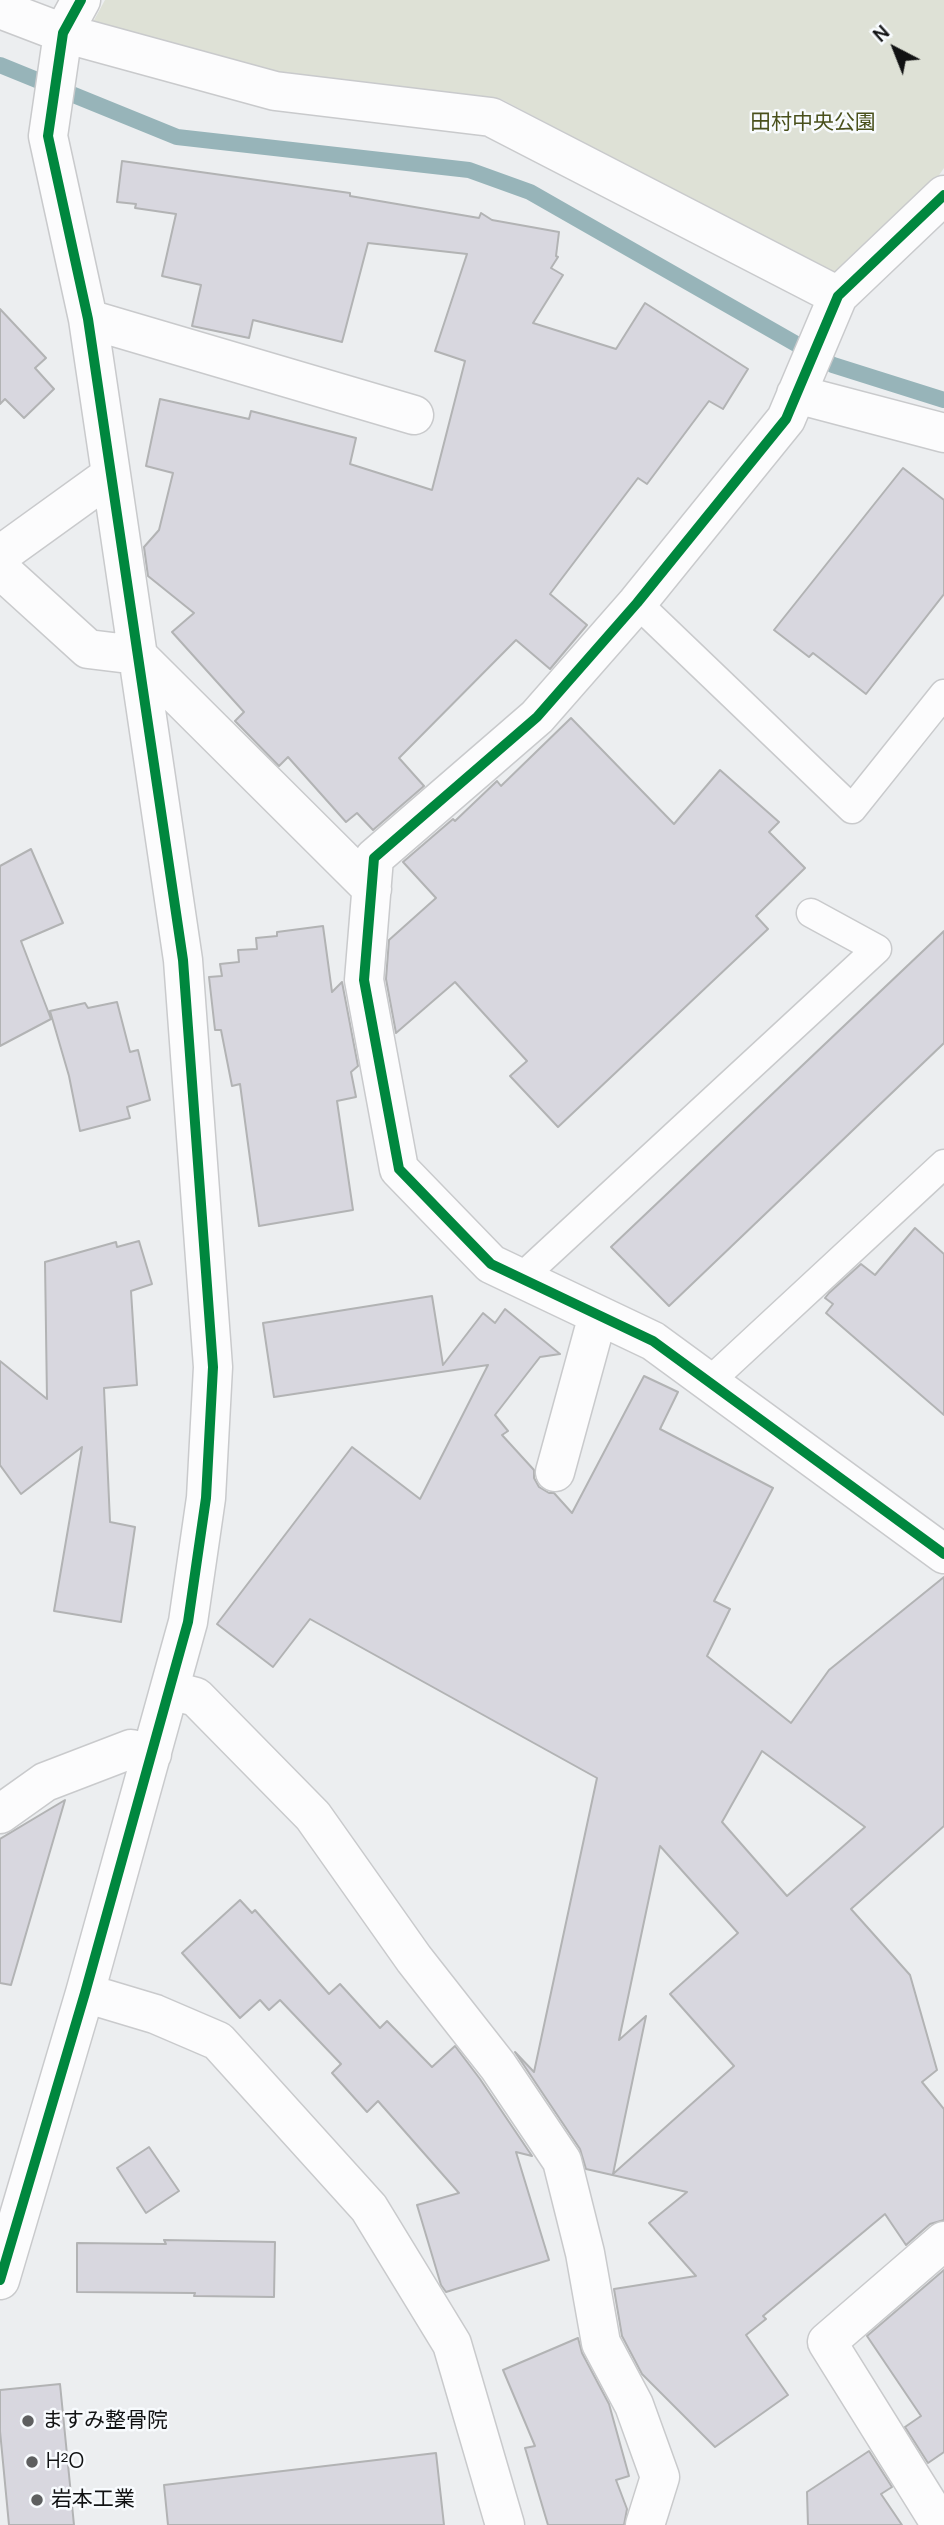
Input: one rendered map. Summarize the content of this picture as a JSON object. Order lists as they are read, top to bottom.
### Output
{
  "parks": ["田村中央公園"],
  "places": ["ますみ整骨院", "H²O", "岩本工業"],
  "north": "top left"
}
